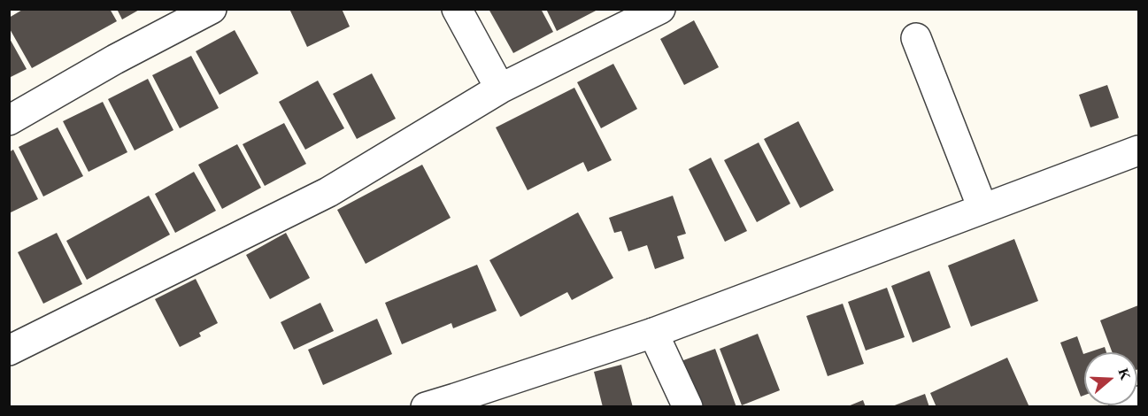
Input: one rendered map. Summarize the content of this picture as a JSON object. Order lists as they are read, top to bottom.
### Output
{
  "north": "right"
}
